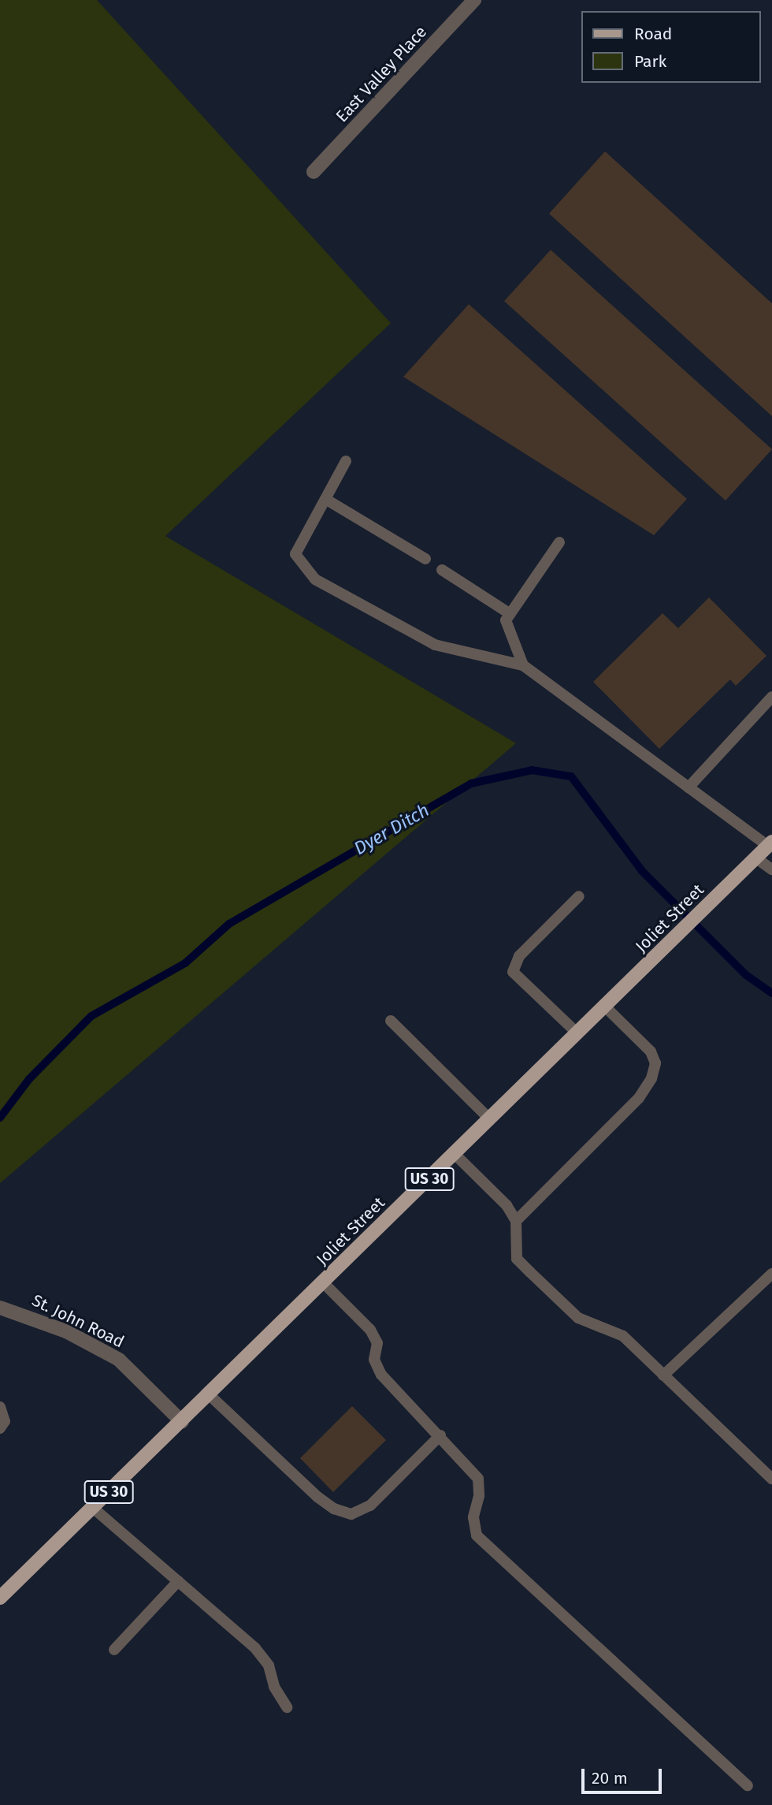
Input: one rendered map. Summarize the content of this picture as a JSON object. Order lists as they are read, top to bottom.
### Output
{
  "streets": {
    "main road": ["Joliet Street", "US 30"],
    "street": ["East Valley Place", "St. John Road"]
  },
  "crossings": [
    ["Joliet Street", "St. John Road"]
  ],
  "water": ["Dyer Ditch"],
  "legend": ["Road", "Park"],
  "scale_bar": "20 m"
}
